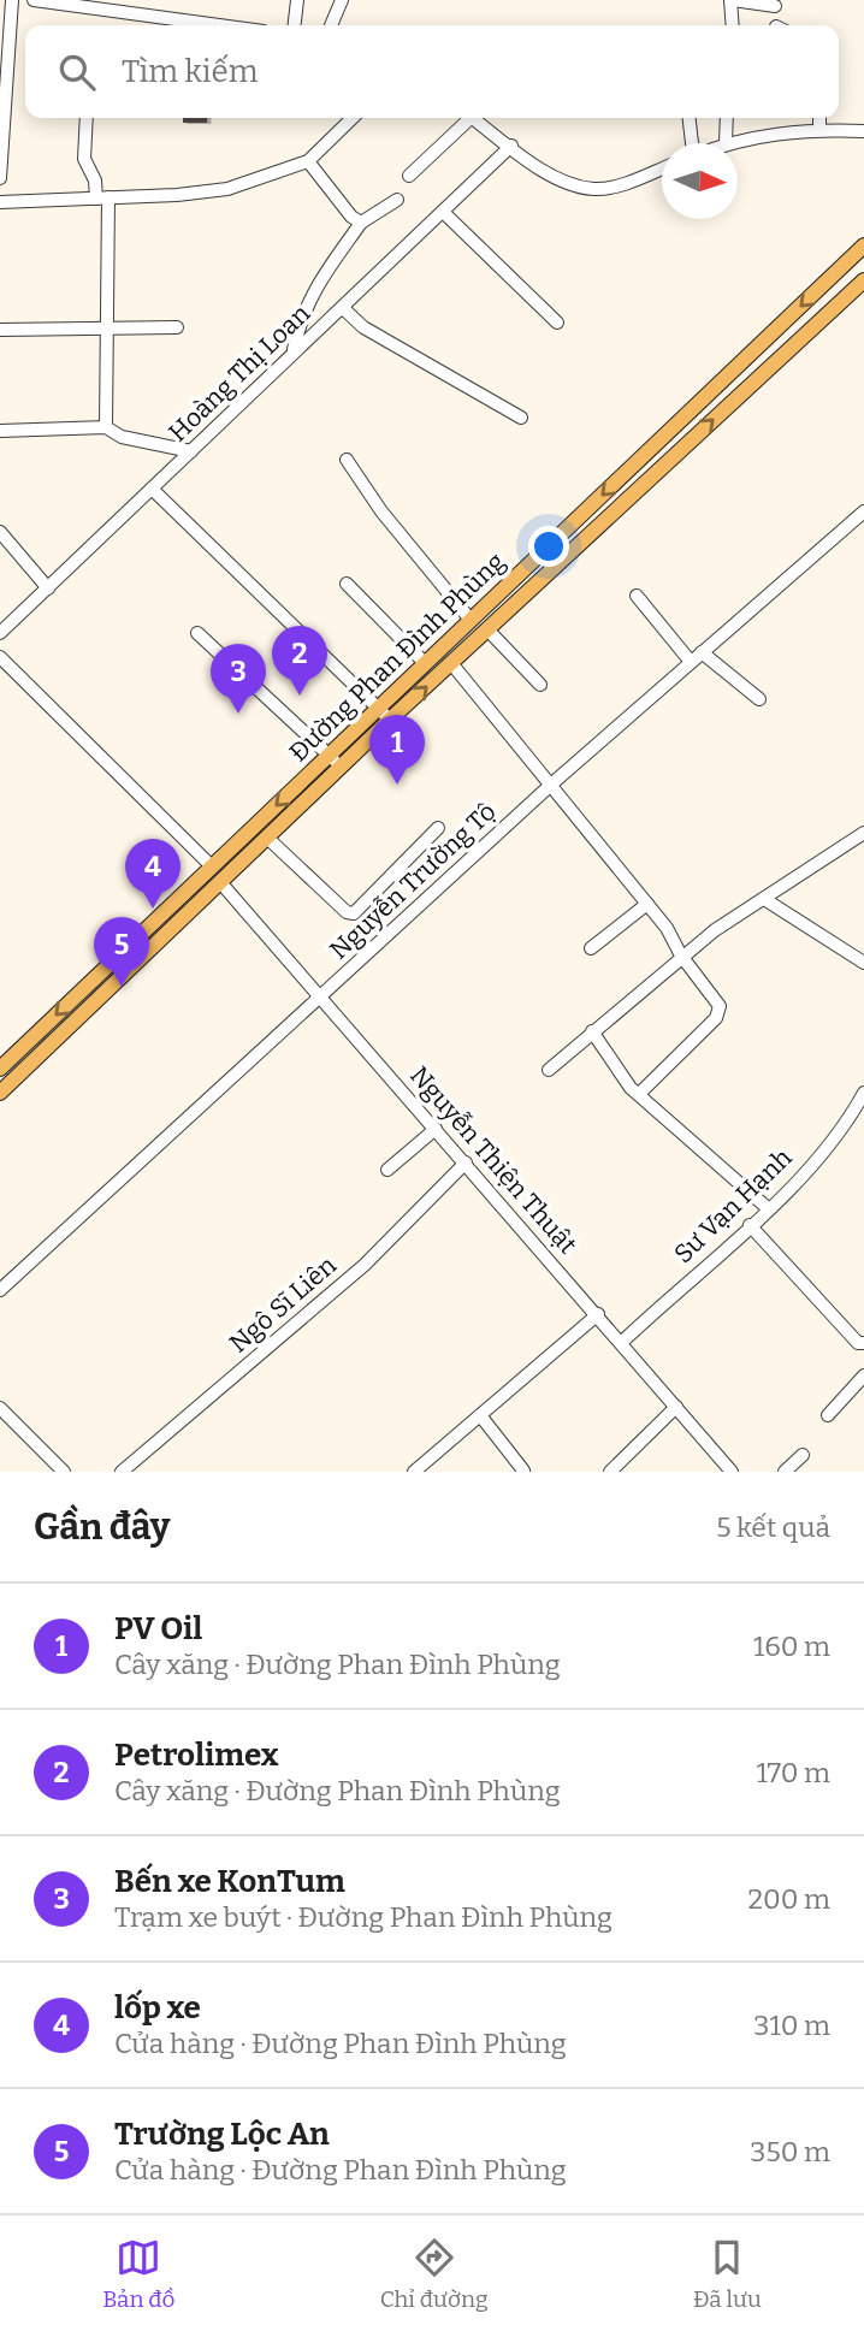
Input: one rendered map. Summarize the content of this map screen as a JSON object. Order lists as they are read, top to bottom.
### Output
{
  "streets": {
    "main road": ["Đường Phan Đình Phùng"],
    "street": [
      "Hoàng Thị Loan",
      "Nguyễn Trường Tộ",
      "Nguyễn Thiện Thuật",
      "Sư Vạn Hạnh",
      "Ngô Sĩ Liên"
    ]
  },
  "crossings": [
    ["Đường Phan Đình Phùng", "Nguyễn Thiện Thuật"],
    ["Nguyễn Trường Tộ", "Nguyễn Thiện Thuật"],
    ["Nguyễn Thiện Thuật", "Sư Vạn Hạnh"],
    ["Nguyễn Thiện Thuật", "Ngô Sĩ Liên"]
  ],
  "north": "right",
  "page": {
    "search": "Tìm kiếm",
    "pins": [
      "2",
      "3",
      "1",
      "4",
      "5"
    ],
    "heading": ["Gần đây", "5 kết quả"],
    "list": [
      {
        "mark": "1",
        "name": "PV Oil",
        "note": "Cây xăng · Đường Phan Đình Phùng",
        "value": "160 m"
      },
      {
        "mark": "2",
        "name": "Petrolimex",
        "note": "Cây xăng · Đường Phan Đình Phùng",
        "value": "170 m"
      },
      {
        "mark": "3",
        "name": "Bến xe KonTum",
        "note": "Trạm xe buýt · Đường Phan Đình Phùng",
        "value": "200 m"
      },
      {
        "mark": "4",
        "name": "lốp xe",
        "note": "Cửa hàng · Đường Phan Đình Phùng",
        "value": "310 m"
      },
      {
        "mark": "5",
        "name": "Trường Lộc An",
        "note": "Cửa hàng · Đường Phan Đình Phùng",
        "value": "350 m"
      }
    ],
    "nav": ["Bản đồ", "Chỉ đường", "Đã lưu"]
  }
}
